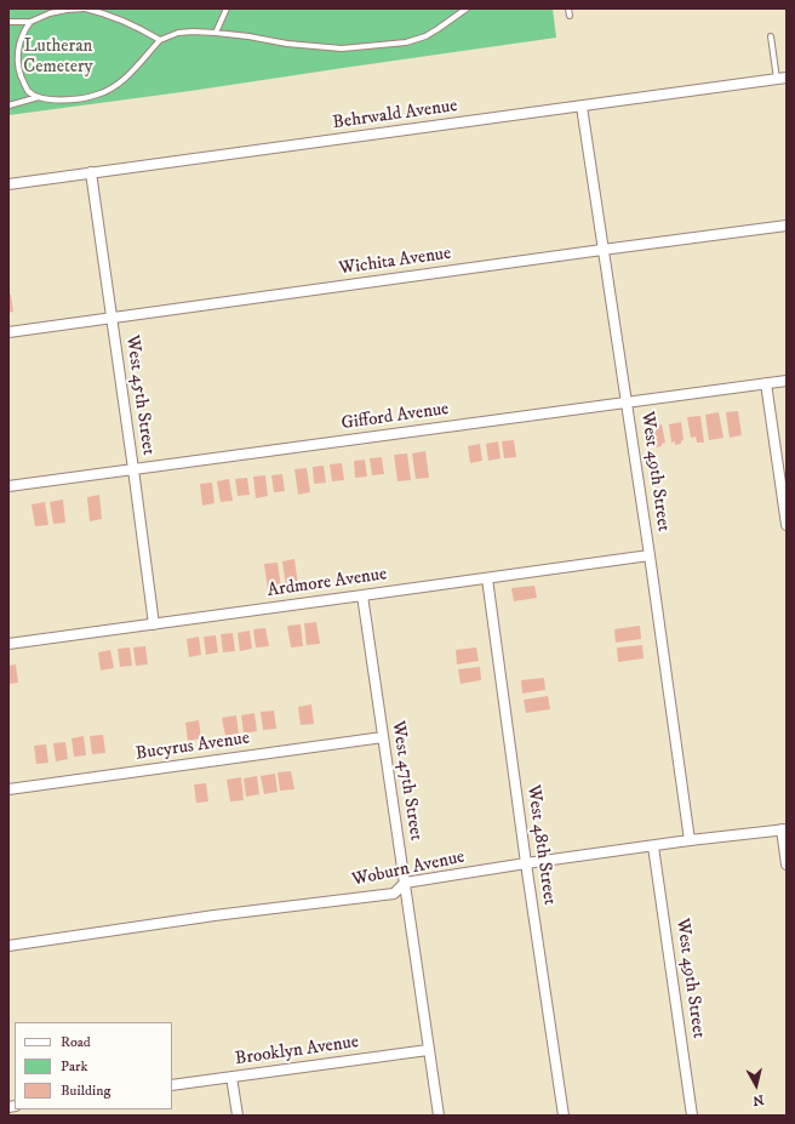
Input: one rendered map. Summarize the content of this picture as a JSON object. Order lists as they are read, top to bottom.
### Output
{
  "streets": {
    "street": [
      "Behrwald Avenue",
      "Wichita Avenue",
      "West 45th Street",
      "Gifford Avenue",
      "West 49th Street",
      "Ardmore Avenue",
      "Bucyrus Avenue",
      "West 47th Street",
      "West 48th Street",
      "Woburn Avenue",
      "Brooklyn Avenue"
    ]
  },
  "crossings": [
    ["Behrwald Avenue", "West 45th Street"],
    ["Behrwald Avenue", "West 49th Street"],
    ["Wichita Avenue", "West 45th Street"],
    ["Wichita Avenue", "West 49th Street"],
    ["West 45th Street", "Gifford Avenue"],
    ["West 45th Street", "Ardmore Avenue"],
    ["Gifford Avenue", "West 49th Street"],
    ["West 49th Street", "Ardmore Avenue"],
    ["West 49th Street", "Woburn Avenue"],
    ["Ardmore Avenue", "West 47th Street"],
    ["Ardmore Avenue", "West 48th Street"],
    ["Bucyrus Avenue", "West 47th Street"],
    ["West 47th Street", "Woburn Avenue"],
    ["West 47th Street", "Brooklyn Avenue"],
    ["West 48th Street", "Woburn Avenue"]
  ],
  "parks": ["Lutheran Cemetery"],
  "legend": ["Road", "Park", "Building"],
  "north": "bottom"
}
